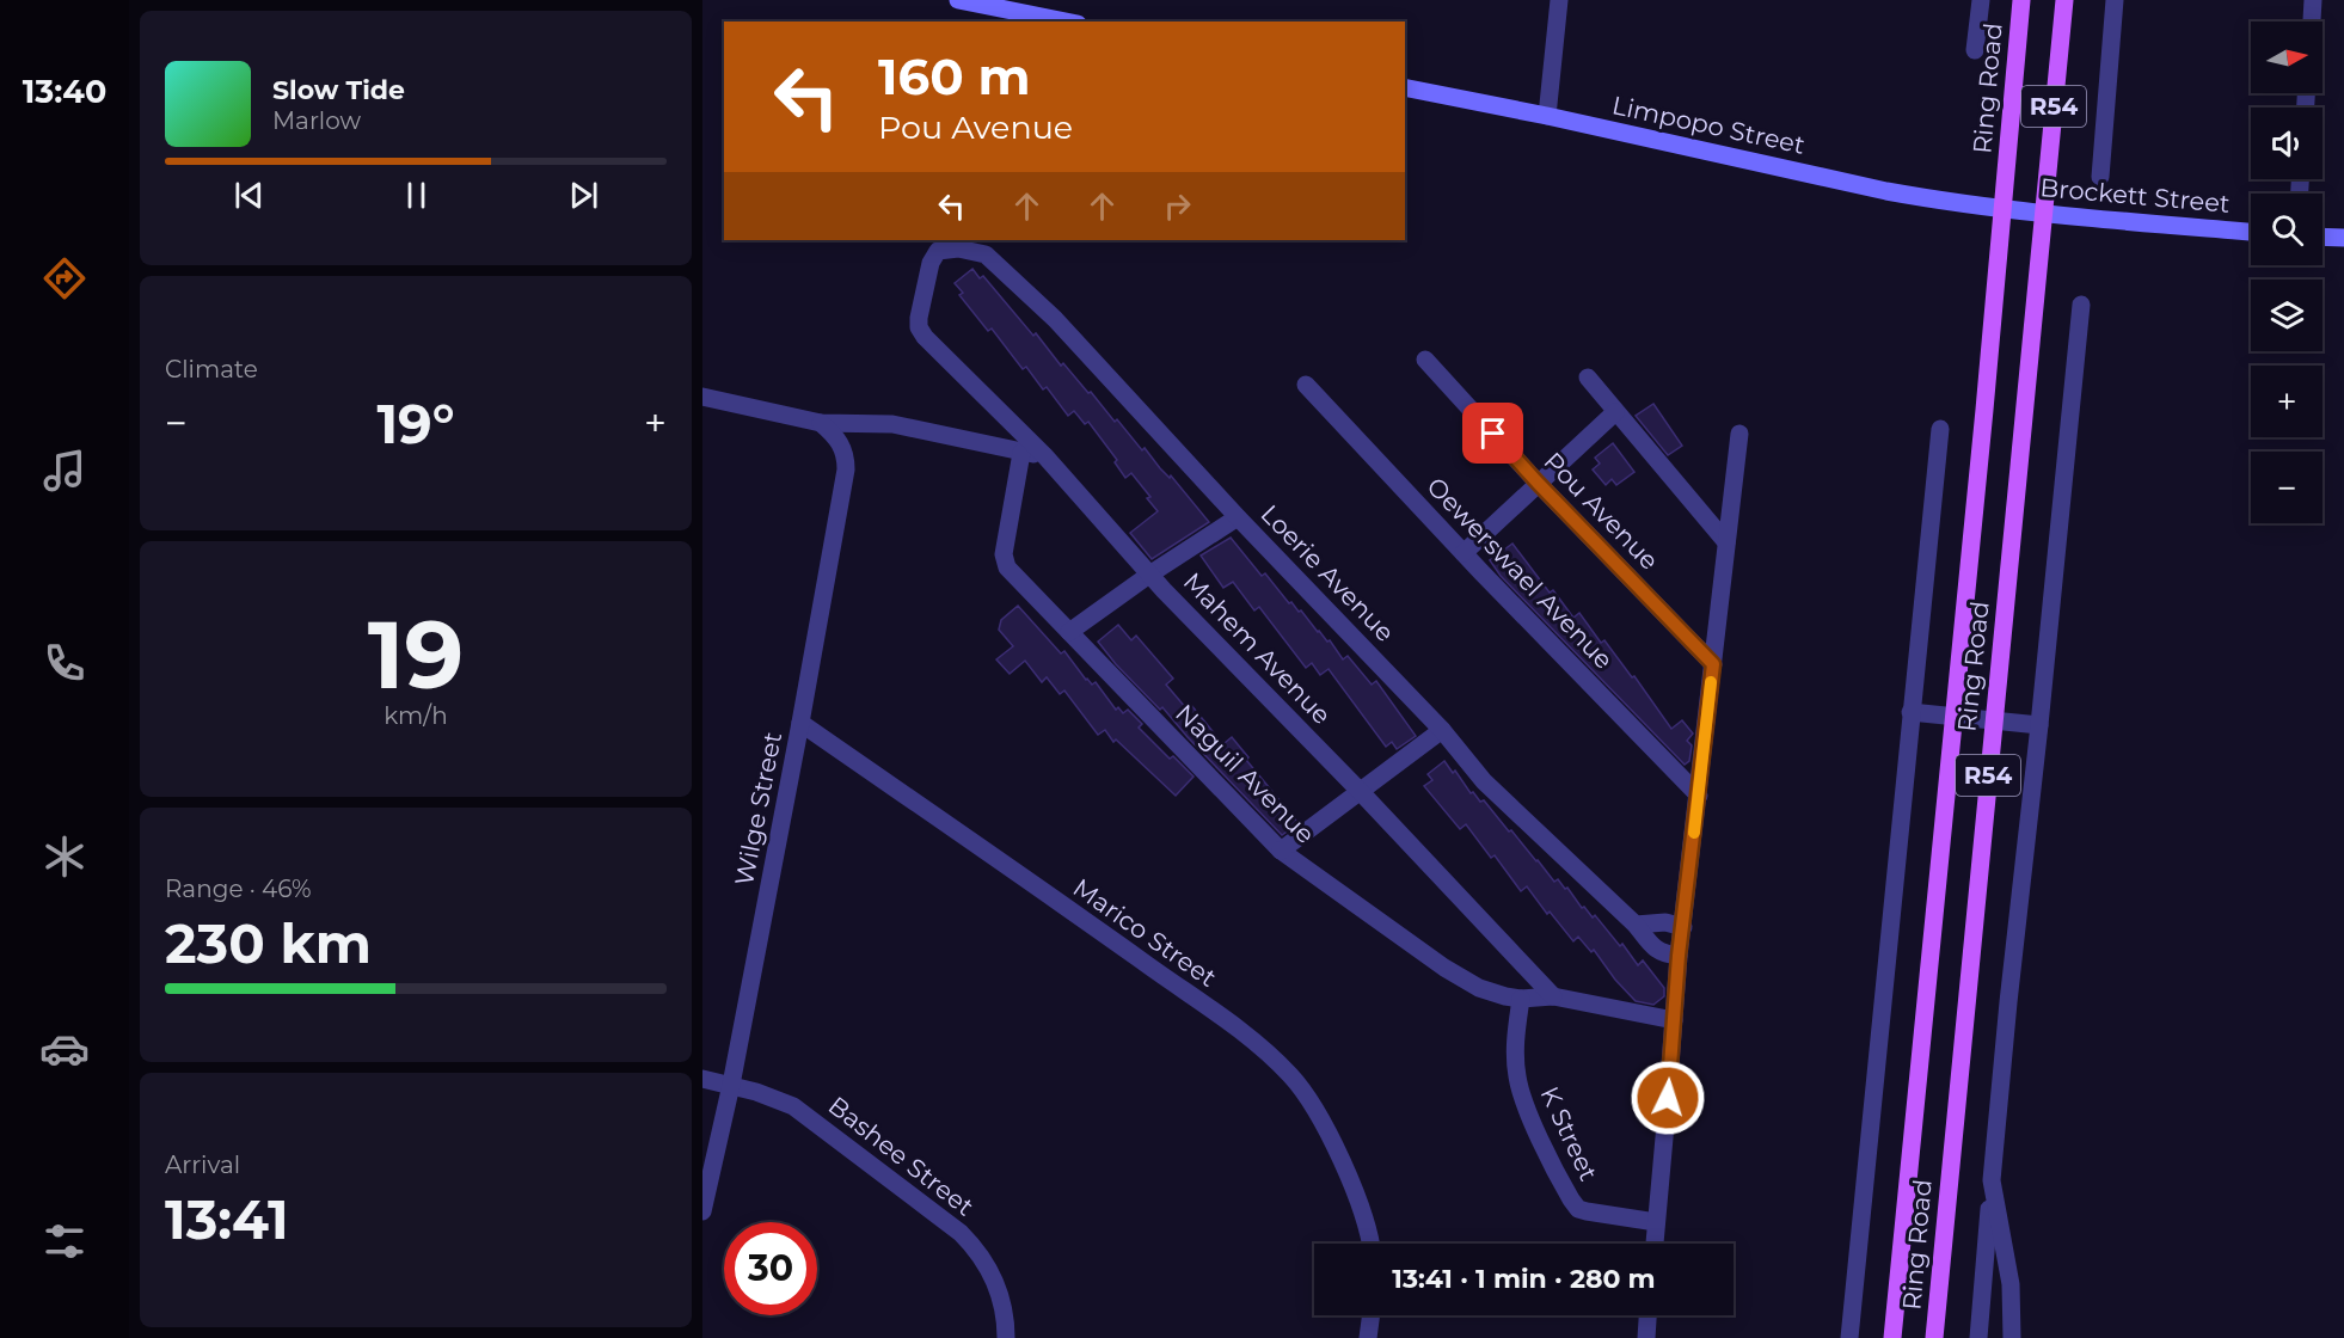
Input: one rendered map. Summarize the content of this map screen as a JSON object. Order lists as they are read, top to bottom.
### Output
{
  "streets": {
    "main road": ["Ring Road", "R54"],
    "street": [
      "Limpopo Street",
      "Brockett Street",
      "Pou Avenue",
      "Loerie Avenue",
      "Oewerswael Avenue",
      "Mahem Avenue",
      "Naguil Avenue",
      "Wilge Street",
      "Marico Street",
      "K Street",
      "Bashee Street"
    ]
  },
  "crossings": [
    ["Ring Road", "Limpopo Street"],
    ["Ring Road", "Brockett Street"],
    ["Limpopo Street", "Brockett Street"],
    ["Loerie Avenue", "Mahem Avenue"],
    ["Mahem Avenue", "Naguil Avenue"],
    ["Naguil Avenue", "K Street"],
    ["Wilge Street", "Marico Street"],
    ["Wilge Street", "Bashee Street"]
  ],
  "north": "right",
  "page": {
    "tabs": "13:40",
    "map_buttons": ["+", "−"],
    "turn": ["160 m", "Pou Avenue"],
    "song": ["Slow Tide", "Marlow"],
    "tile": [
      "Climate",
      ["19", "km/h"],
      ["Range · 46%", "230 km"],
      ["Arrival", "13:41"]
    ],
    "heat": ["−", "19°", "+"],
    "limit": "30",
    "trip": "13:41 · 1 min · 280 m"
  }
}
